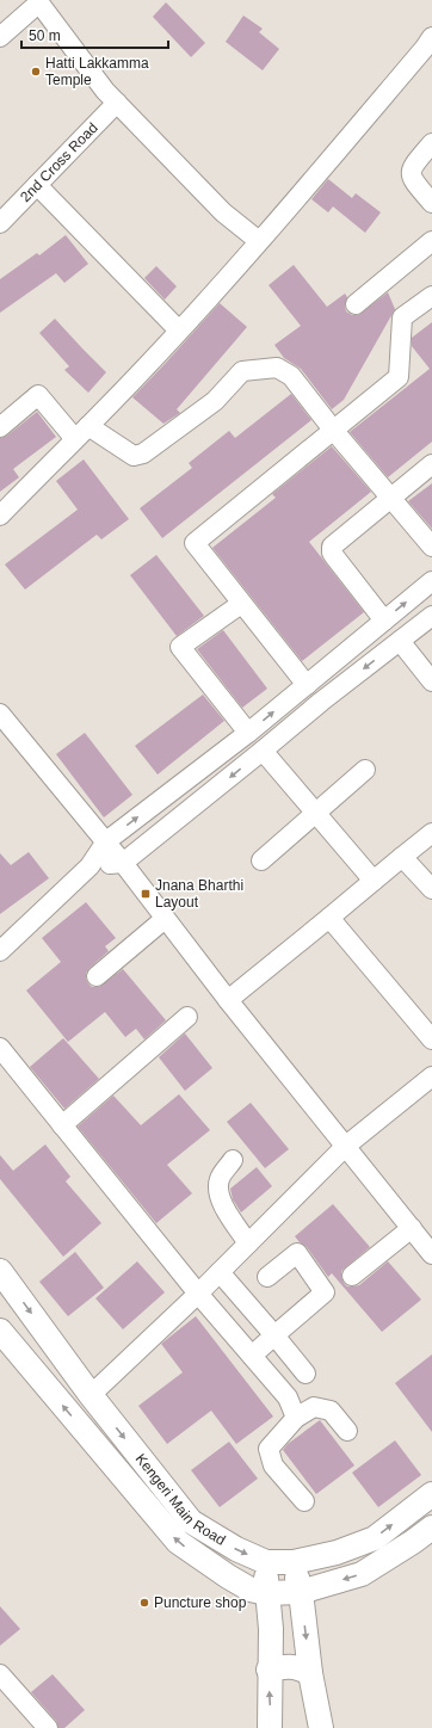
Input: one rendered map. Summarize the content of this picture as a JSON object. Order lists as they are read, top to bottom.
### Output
{
  "streets": {
    "main road": ["Kengeri Main Road"],
    "street": ["2nd Cross Road"]
  },
  "places": {
    "other": ["Hatti Lakkamma Temple", "Puncture shop"],
    "transit": ["Jnana Bharthi Layout"]
  },
  "scale_bar": "50 m"
}
